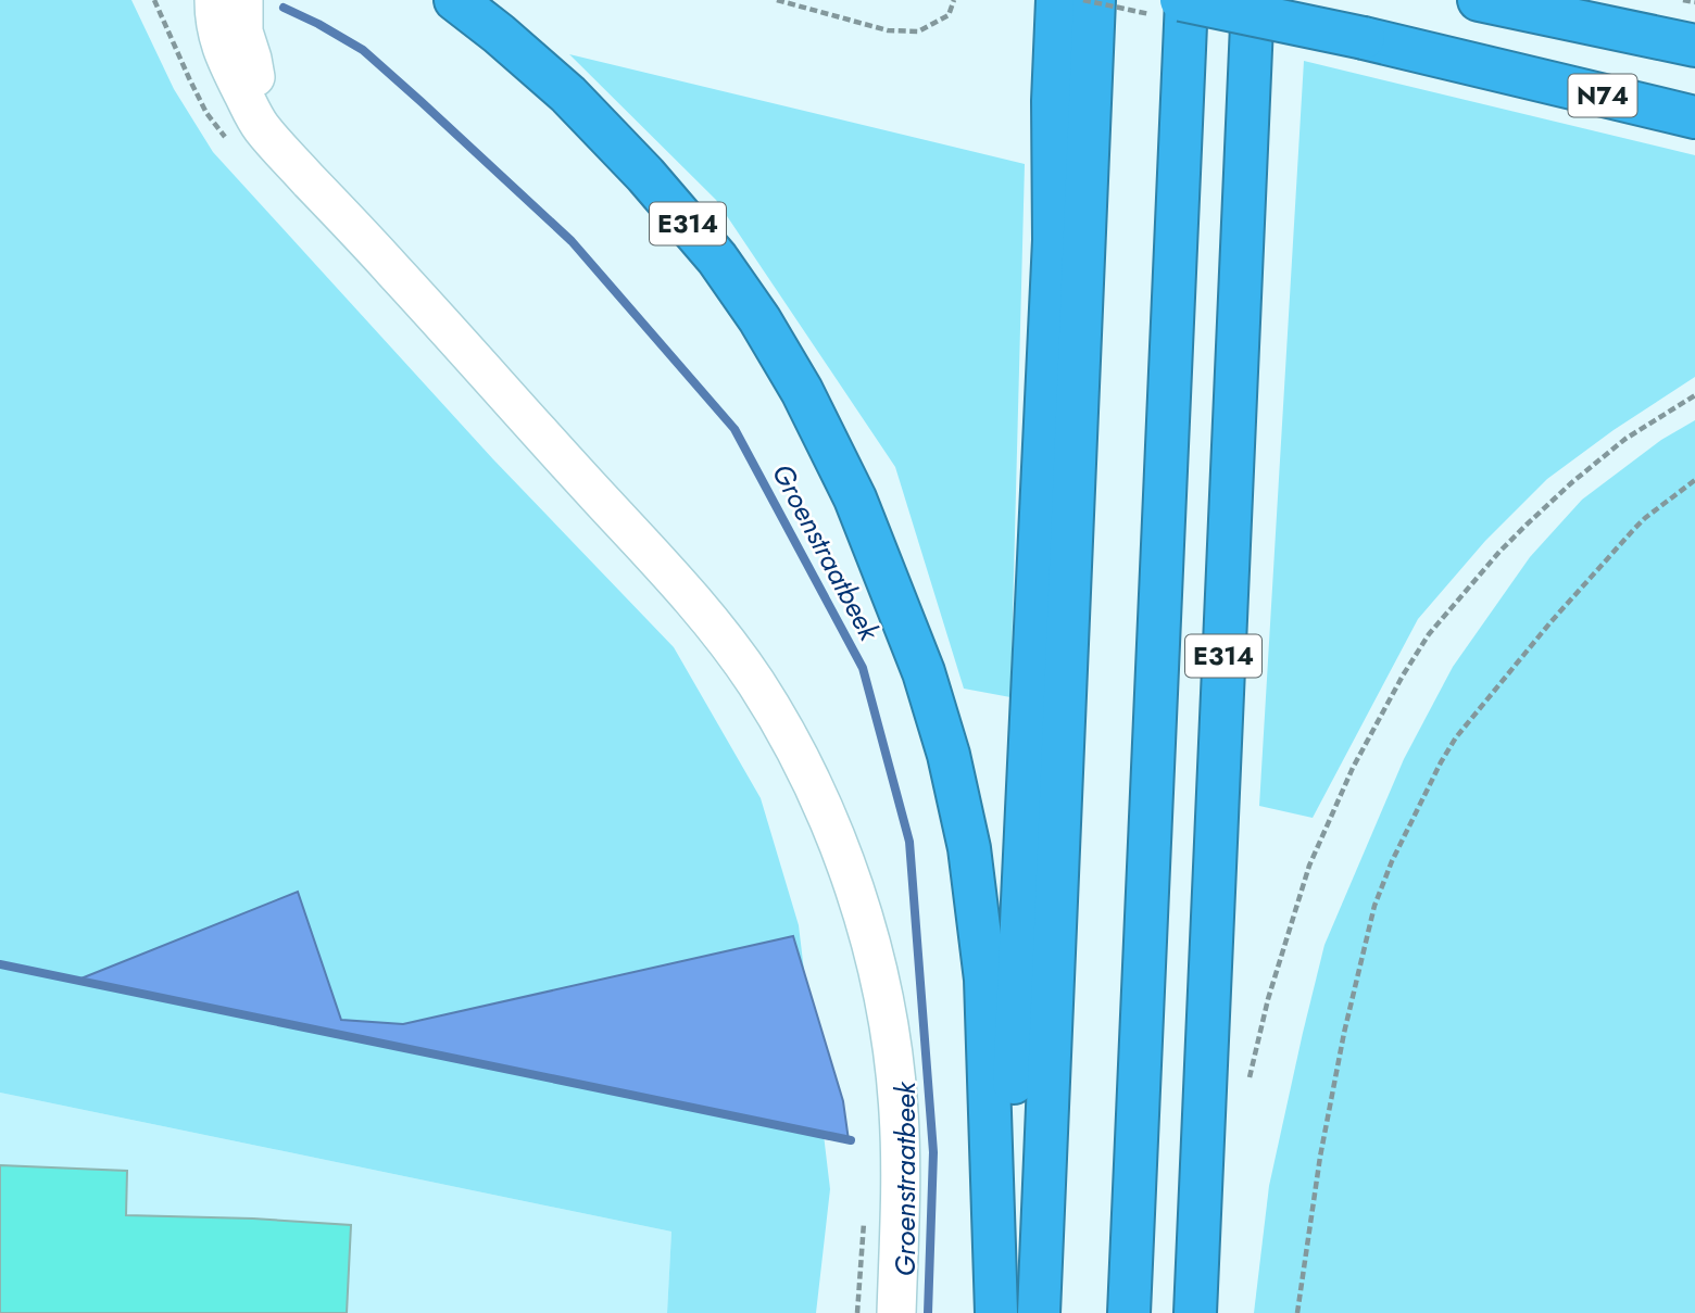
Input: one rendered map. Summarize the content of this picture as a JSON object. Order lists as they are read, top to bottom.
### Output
{
  "streets": {
    "highway": ["N74", "E314"]
  },
  "crossings": [
    ["N74", "E314"]
  ],
  "water": ["Groenstraatbeek"]
}
